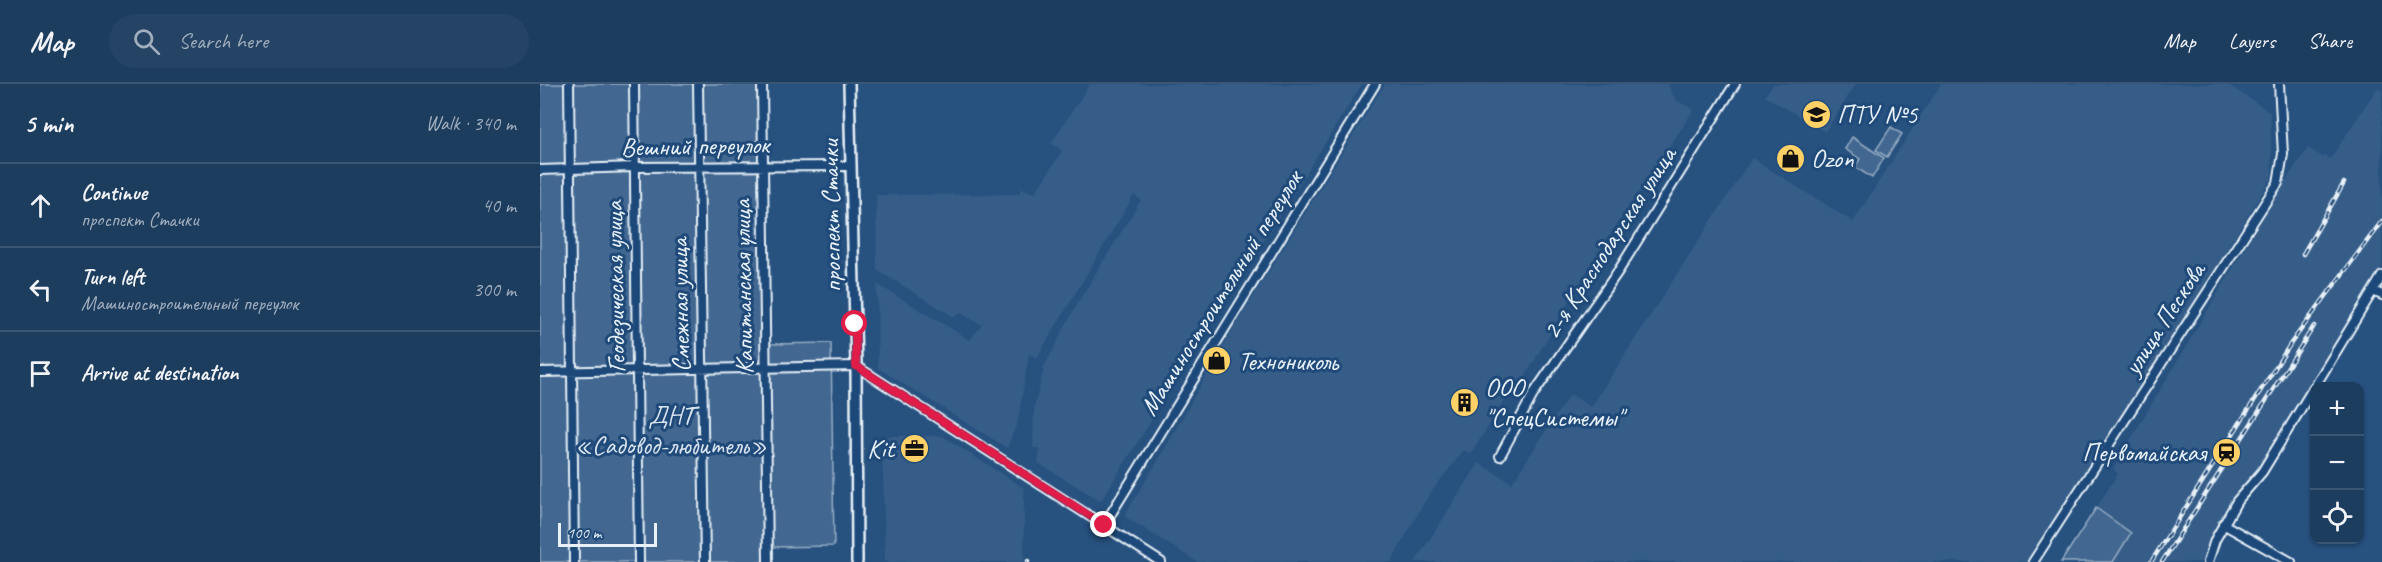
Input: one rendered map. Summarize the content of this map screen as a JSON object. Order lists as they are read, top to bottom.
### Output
{
  "streets": {
    "street": [
      "Вешний переулок",
      "проспект Стачки",
      "2-я Краснодарская улица",
      "Геодезическая улица",
      "Капитанская улица",
      "Машиностроительный переулок",
      "Смежная улица",
      "улица Пескова"
    ]
  },
  "crossings": [
    ["Вешний переулок", "проспект Стачки"],
    ["Вешний переулок", "Геодезическая улица"],
    ["Вешний переулок", "Капитанская улица"],
    ["Вешний переулок", "Смежная улица"]
  ],
  "parks": ["ДНТ «Садовод-любитель»"],
  "places": {
    "school or university": ["ПТУ №5"],
    "shop": ["Ozon", "Технониколь"],
    "building": ["ООО \"СпецСистемы\""],
    "office": ["Kit"],
    "station": ["Первомайская"]
  },
  "scale_bar": "100 m",
  "page": {
    "header": "Map",
    "search": "Search here",
    "nav": ["Map", "Layers", "Share"],
    "heading": ["5 min", "Walk · 340 m"],
    "list": [
      ["Continue", "проспект Стачки", "40 m"],
      ["Turn left", "Машиностроительный переулок", "300 m"],
      "Arrive at destination"
    ],
    "map_buttons": ["+", "−"],
    "scale": "100 m"
  }
}
